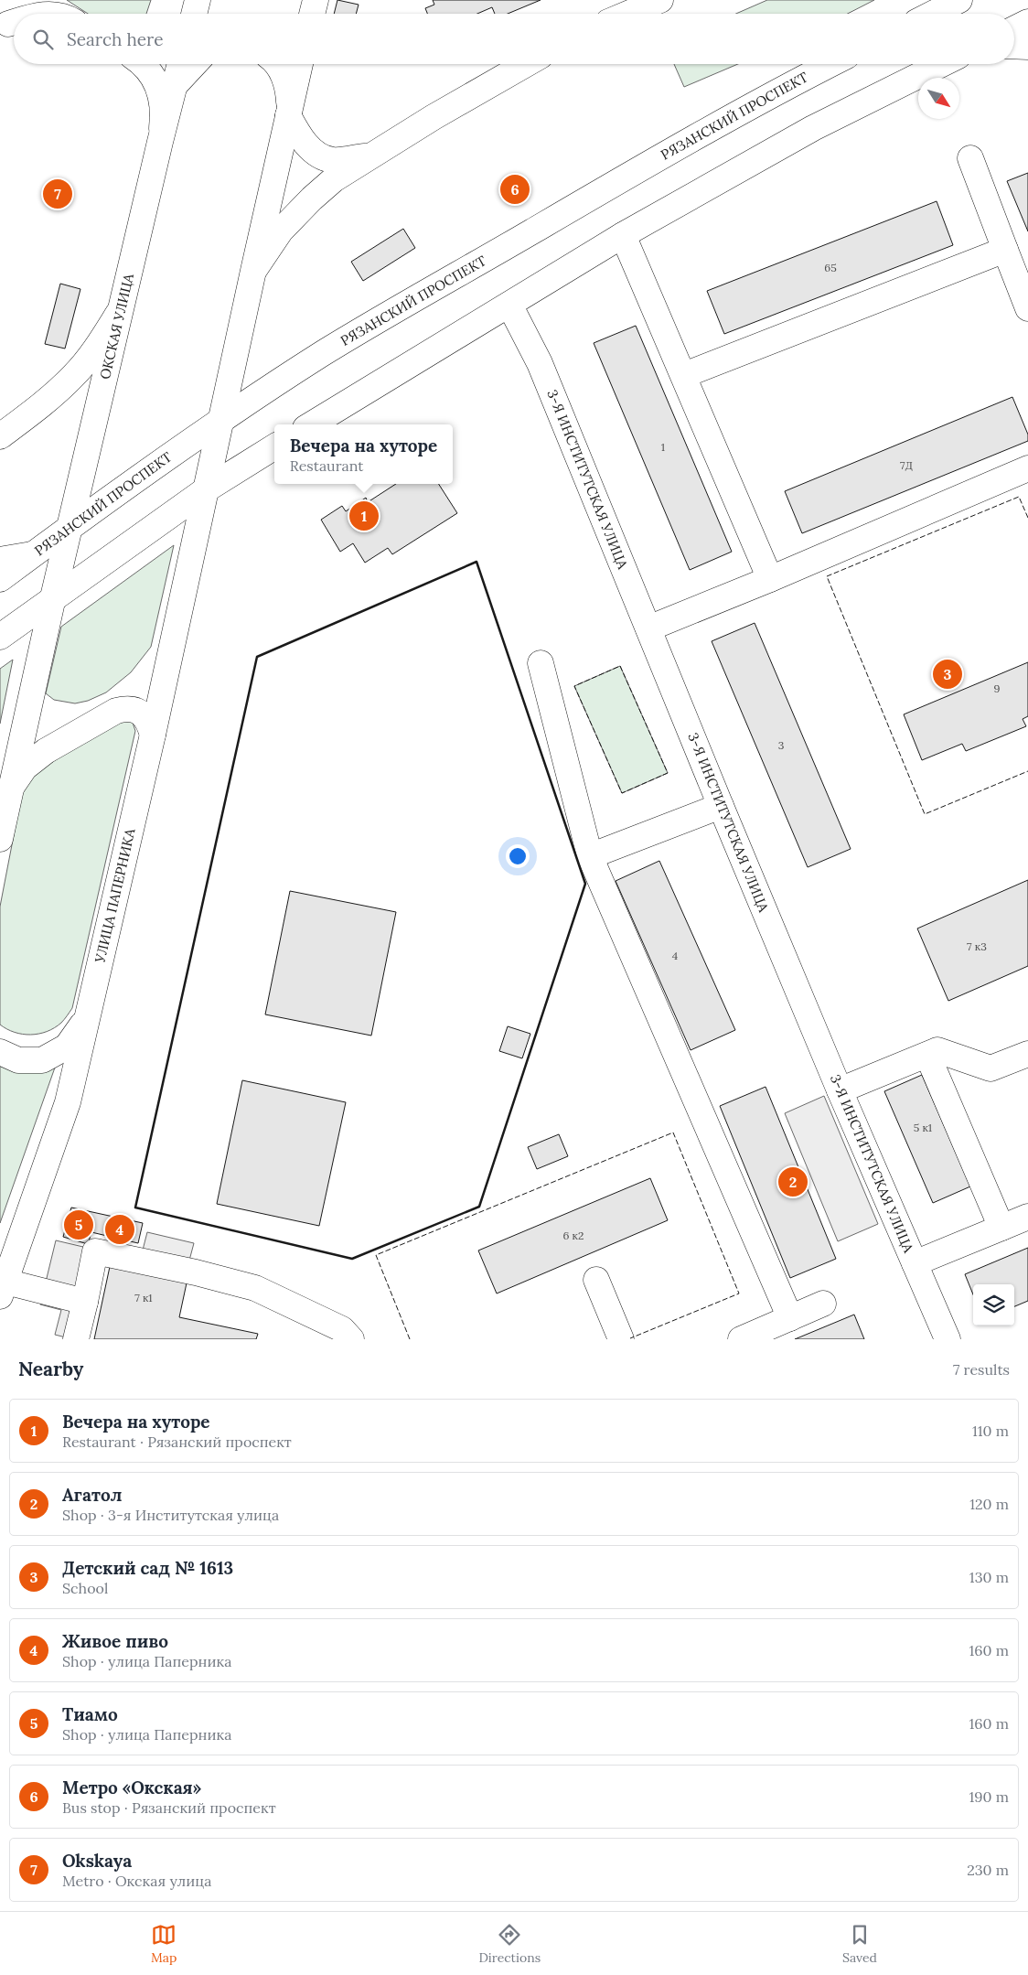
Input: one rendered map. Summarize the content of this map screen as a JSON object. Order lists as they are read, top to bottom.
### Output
{
  "streets": {
    "main road": [
      "РЯЗАНСКИЙ ПРОСПЕКТ",
      "ОКСКАЯ УЛИЦА",
      "3-Я ИНСТИТУТСКАЯ УЛИЦА",
      "УЛИЦА ПАПЕРНИКА"
    ]
  },
  "crossings": [
    ["РЯЗАНСКИЙ ПРОСПЕКТ", "ОКСКАЯ УЛИЦА"]
  ],
  "house_numbers": [
    "65",
    "1",
    "7Д",
    "9",
    "3",
    "7 к3",
    "4",
    "5 к1",
    "6 к2",
    "7 к1"
  ],
  "north": "bottom right",
  "page": {
    "search": "Search here",
    "pins": [
      "6",
      "7",
      "1",
      "3",
      "2",
      "5",
      "4"
    ],
    "popup": ["Вечера на хуторе", "Restaurant"],
    "heading": ["Nearby", "7 results"],
    "list": [
      {
        "mark": "1",
        "name": "Вечера на хуторе",
        "note": "Restaurant · Рязанский проспект",
        "value": "110 m"
      },
      {
        "mark": "2",
        "name": "Агатол",
        "note": "Shop · 3-я Институтская улица",
        "value": "120 m"
      },
      {
        "mark": "3",
        "name": "Детский сад № 1613",
        "note": "School",
        "value": "130 m"
      },
      {
        "mark": "4",
        "name": "Живое пиво",
        "note": "Shop · улица Паперника",
        "value": "160 m"
      },
      {
        "mark": "5",
        "name": "Тиамо",
        "note": "Shop · улица Паперника",
        "value": "160 m"
      },
      {
        "mark": "6",
        "name": "Метро «Окская»",
        "note": "Bus stop · Рязанский проспект",
        "value": "190 m"
      },
      {
        "mark": "7",
        "name": "Okskaya",
        "note": "Metro · Окская улица",
        "value": "230 m"
      }
    ],
    "nav": ["Map", "Directions", "Saved"]
  }
}
